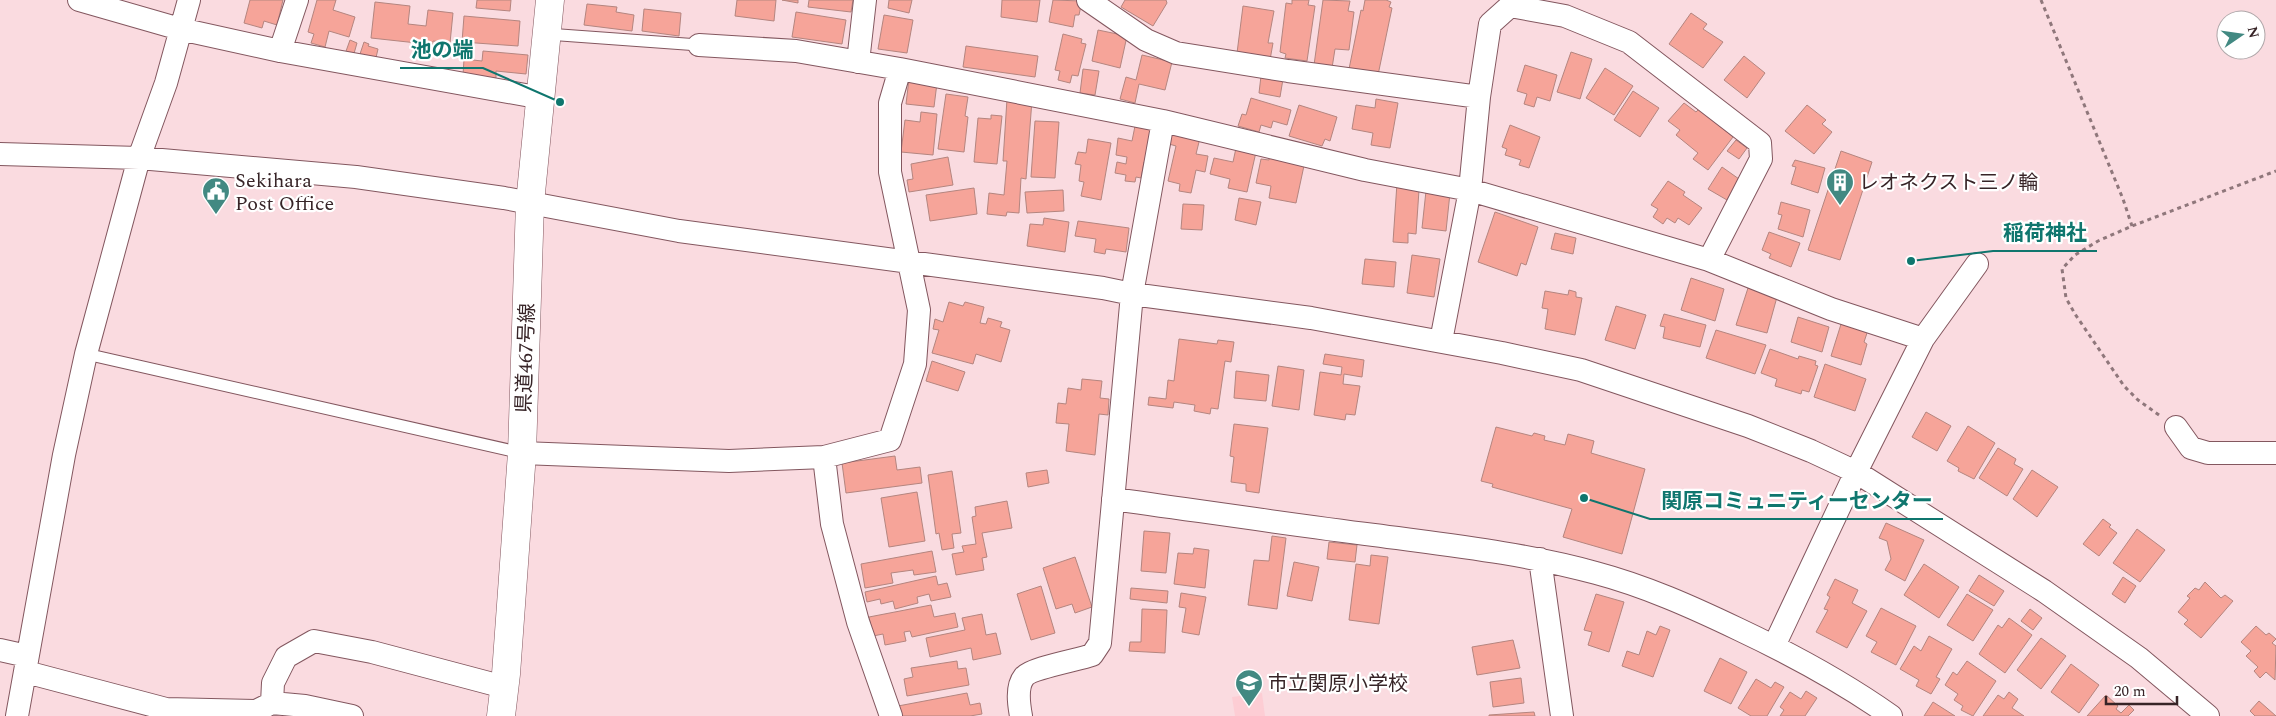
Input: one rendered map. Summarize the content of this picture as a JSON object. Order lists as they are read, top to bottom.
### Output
{
  "streets": {
    "main road": ["県道467号線"]
  },
  "places": {
    "other": ["池の端", "稲荷神社", "関原コミュニティーセンター"],
    "building": ["レオネクスト三ノ輪"],
    "public building": ["Sekihara Post Office"],
    "school or university": ["市立関原小学校"]
  },
  "scale_bar": "20 m",
  "north": "right"
}
